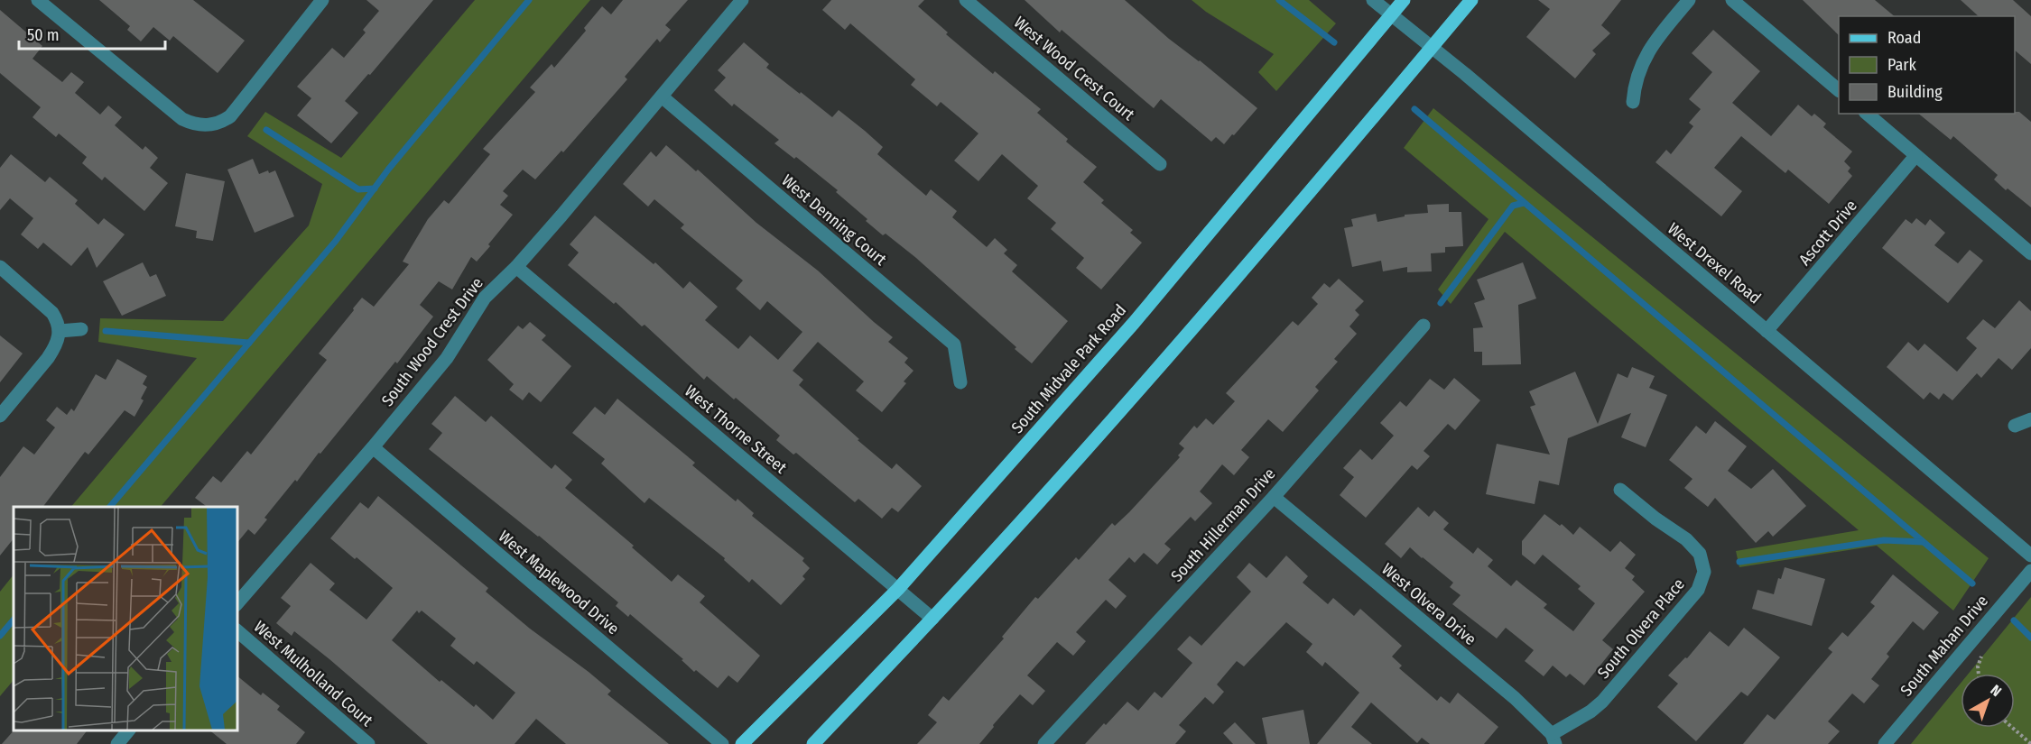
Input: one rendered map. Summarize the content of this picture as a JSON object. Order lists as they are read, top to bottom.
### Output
{
  "streets": {
    "main road": ["South Midvale Park Road"],
    "street": [
      "West Wood Crest Court",
      "West Denning Court",
      "Ascott Drive",
      "West Drexel Road",
      "South Wood Crest Drive",
      "West Thorne Street",
      "South Hillerman Drive",
      "West Maplewood Drive",
      "West Olvera Drive",
      "South Olvera Place",
      "South Mahan Drive",
      "West Mulholland Court"
    ]
  },
  "crossings": [
    ["West Denning Court", "South Wood Crest Drive"],
    ["Ascott Drive", "West Drexel Road"],
    ["West Drexel Road", "South Midvale Park Road"],
    ["South Wood Crest Drive", "West Thorne Street"],
    ["South Wood Crest Drive", "West Maplewood Drive"],
    ["South Midvale Park Road", "West Thorne Street"],
    ["South Hillerman Drive", "West Olvera Drive"],
    ["West Olvera Drive", "South Olvera Place"]
  ],
  "legend": ["Road", "Park", "Building"],
  "scale_bar": "50 m",
  "north": "top right"
}
